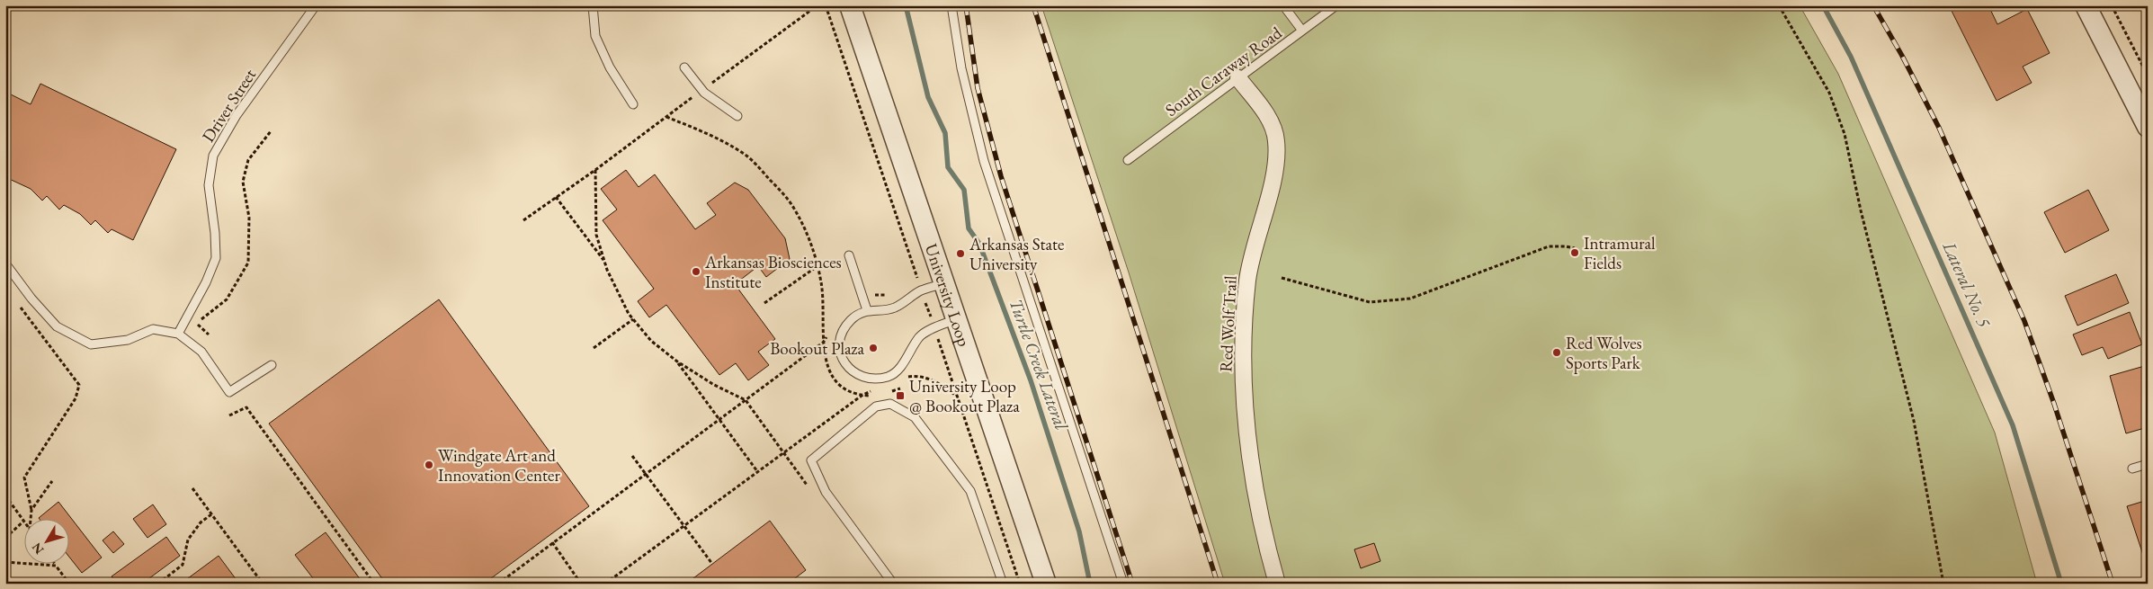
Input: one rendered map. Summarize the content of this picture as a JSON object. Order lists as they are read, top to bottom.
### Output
{
  "streets": {
    "street": ["University Loop", "Red Wolf Trail"],
    "lane": ["South Caraway Road", "Driver Street"]
  },
  "crossings": [
    ["South Caraway Road", "Red Wolf Trail"]
  ],
  "water": ["Lateral No. 5", "Turtle Creek Lateral"],
  "places": {
    "other": [
      "Intramural Fields",
      "Arkansas State University",
      "Arkansas Biosciences Institute",
      "Bookout Plaza",
      "Red Wolves Sports Park",
      "Windgate Art and Innovation Center"
    ],
    "transit": ["University Loop @ Bookout Plaza"]
  },
  "north": "bottom left"
}
